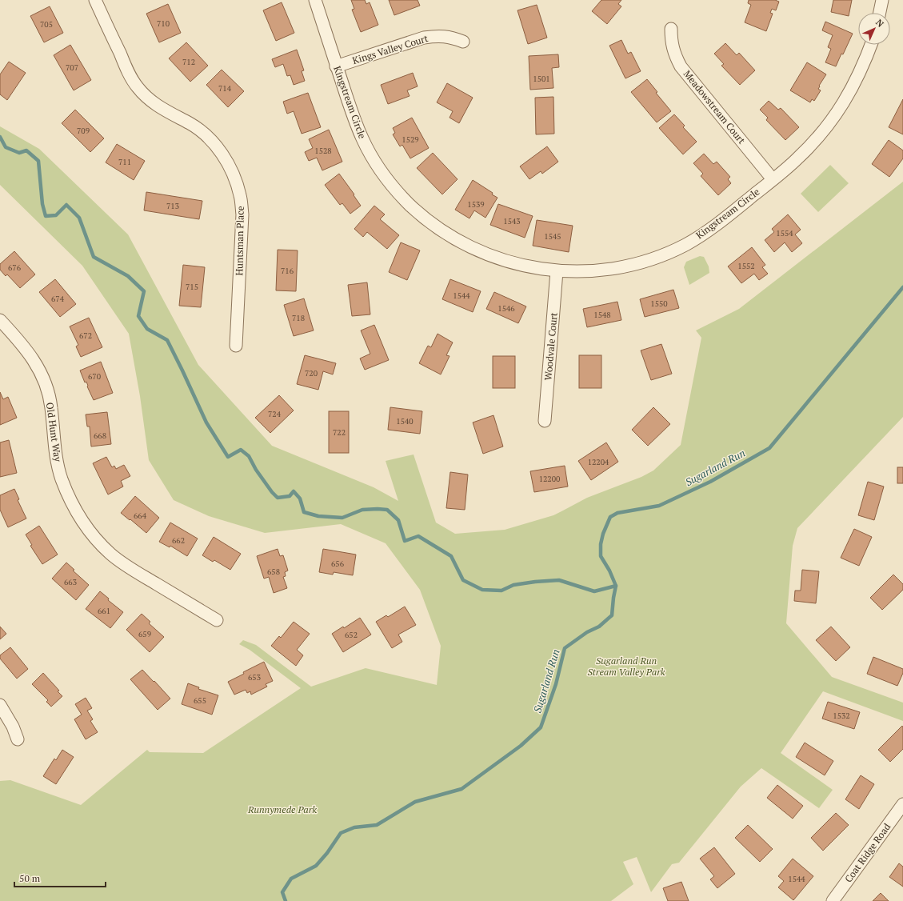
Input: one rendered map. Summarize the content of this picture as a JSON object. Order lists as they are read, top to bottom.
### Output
{
  "streets": {
    "street": [
      "Kings Valley Court",
      "Kingstream Circle",
      "Meadowstream Court",
      "Huntsman Place",
      "Woodvale Court",
      "Old Hunt Way",
      "Coat Ridge Road"
    ]
  },
  "crossings": [
    ["Kings Valley Court", "Kingstream Circle"],
    ["Kingstream Circle", "Meadowstream Court"],
    ["Kingstream Circle", "Woodvale Court"]
  ],
  "water": ["Sugarland Run"],
  "parks": ["Sugarland Run Stream Valley Park", "Runnymede Park"],
  "house_numbers": [
    "710",
    "705",
    "712",
    "707",
    "1501",
    "714",
    "709",
    "1529",
    "1528",
    "711",
    "1539",
    "713",
    "1543",
    "1554",
    "1545",
    "1552",
    "676",
    "716",
    "715",
    "1544",
    "674",
    "1550",
    "1546",
    "1548",
    "718",
    "672",
    "720",
    "670",
    "724",
    "1540",
    "722",
    "668",
    "12204",
    "12200",
    "664",
    "662",
    "656",
    "658",
    "663",
    "661",
    "659",
    "652",
    "653",
    "655",
    "1532",
    "1544"
  ],
  "scale_bar": "50 m",
  "north": "top right"
}
